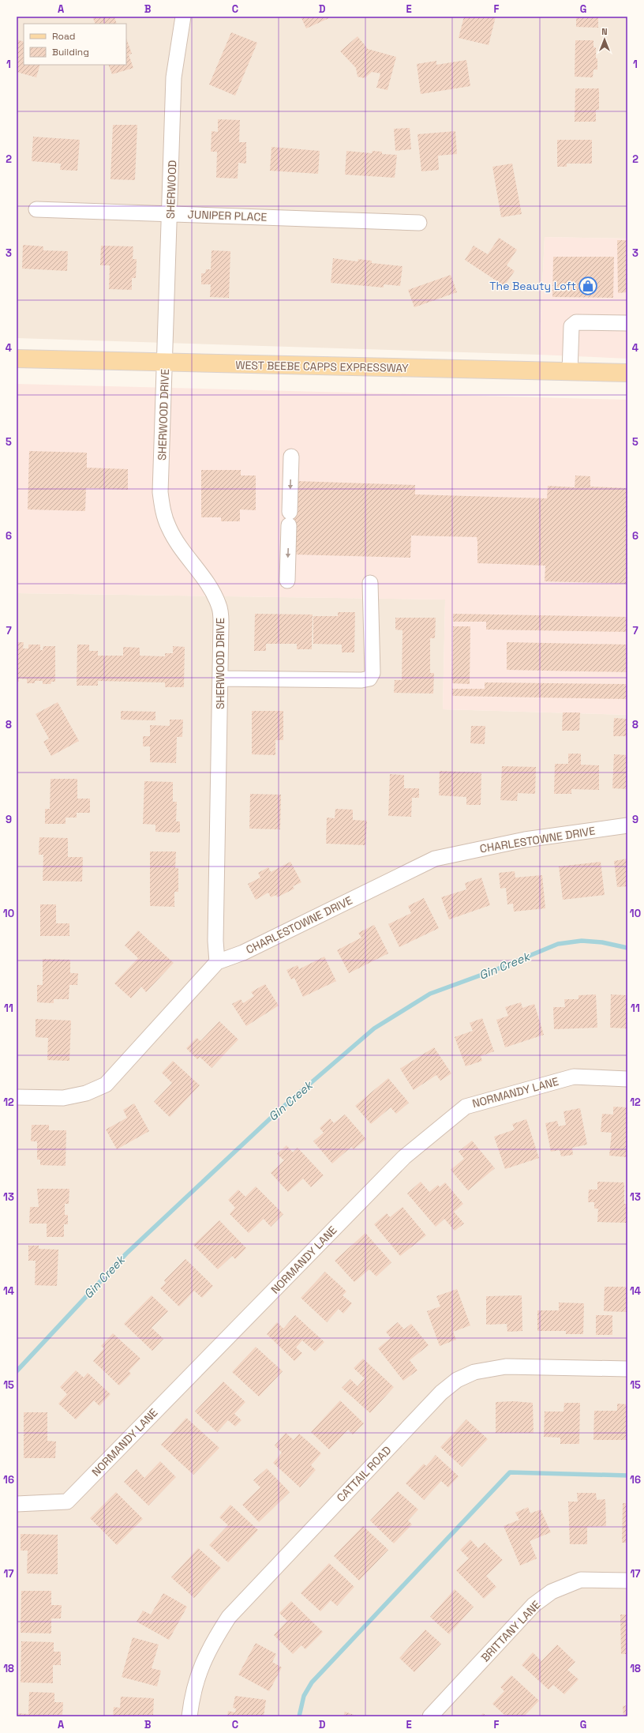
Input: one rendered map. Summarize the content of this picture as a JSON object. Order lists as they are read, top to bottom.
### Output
{
  "streets": {
    "main road": ["WEST BEEBE CAPPS EXPRESSWAY"],
    "street": [
      "SHERWOOD",
      "JUNIPER PLACE",
      "SHERWOOD DRIVE",
      "CHARLESTOWNE DRIVE",
      "NORMANDY LANE",
      "CATTAIL ROAD",
      "BRITTANY LANE"
    ]
  },
  "crossings": [
    ["SHERWOOD", "JUNIPER PLACE"],
    ["SHERWOOD", "WEST BEEBE CAPPS EXPRESSWAY"],
    ["SHERWOOD", "SHERWOOD DRIVE"],
    ["WEST BEEBE CAPPS EXPRESSWAY", "SHERWOOD DRIVE"],
    ["SHERWOOD DRIVE", "CHARLESTOWNE DRIVE"]
  ],
  "water": ["Gin Creek"],
  "places": {
    "shop": ["The Beauty Loft"]
  },
  "legend": ["Road", "Building"],
  "north": "top",
  "grid": {
    "columns": [
      "A",
      "B",
      "C",
      "D",
      "E",
      "F",
      "G"
    ],
    "rows": [
      "1",
      "2",
      "3",
      "4",
      "5",
      "6",
      "7",
      "8",
      "9",
      "10",
      "11",
      "12",
      "13",
      "14",
      "15",
      "16",
      "17",
      "18"
    ]
  }
}
